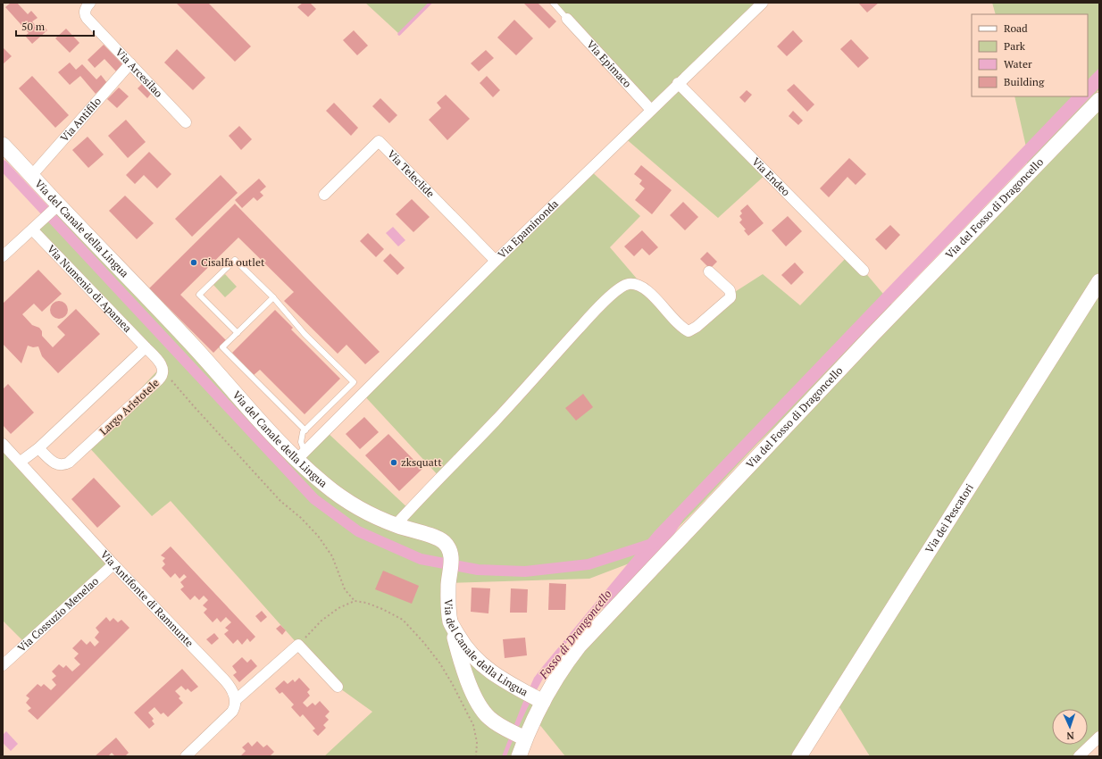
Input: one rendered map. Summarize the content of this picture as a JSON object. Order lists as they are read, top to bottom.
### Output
{
  "streets": {
    "street": [
      "Via Epimaco",
      "Via Arcesilao",
      "Via Antifilo",
      "Via Teleclide",
      "Via Endeo",
      "Via del Fosso di Dragoncello",
      "Via del Canale della Lingua",
      "Via Epaminonda",
      "Via Numenio di Apamea",
      "Largo Aristotele",
      "Via dei Pescatori",
      "Via Antifonte di Ramnunte",
      "Via Cossuzio Menelao"
    ]
  },
  "crossings": [
    ["Via Epimaco", "Via Epaminonda"],
    ["Via Arcesilao", "Via Antifilo"],
    ["Via Antifilo", "Via del Canale della Lingua"],
    ["Via Teleclide", "Via Epaminonda"],
    ["Via Endeo", "Via Epaminonda"],
    ["Via del Fosso di Dragoncello", "Via del Canale della Lingua"],
    ["Via del Canale della Lingua", "Via Epaminonda"],
    ["Via Numenio di Apamea", "Largo Aristotele"],
    ["Via Antifonte di Ramnunte", "Via Cossuzio Menelao"]
  ],
  "water": ["Fosso di Drangoncello"],
  "places": ["Cisalfa outlet", "zksquatt"],
  "legend": [
    "Road",
    "Park",
    "Water",
    "Building"
  ],
  "scale_bar": "50 m",
  "north": "bottom"
}
